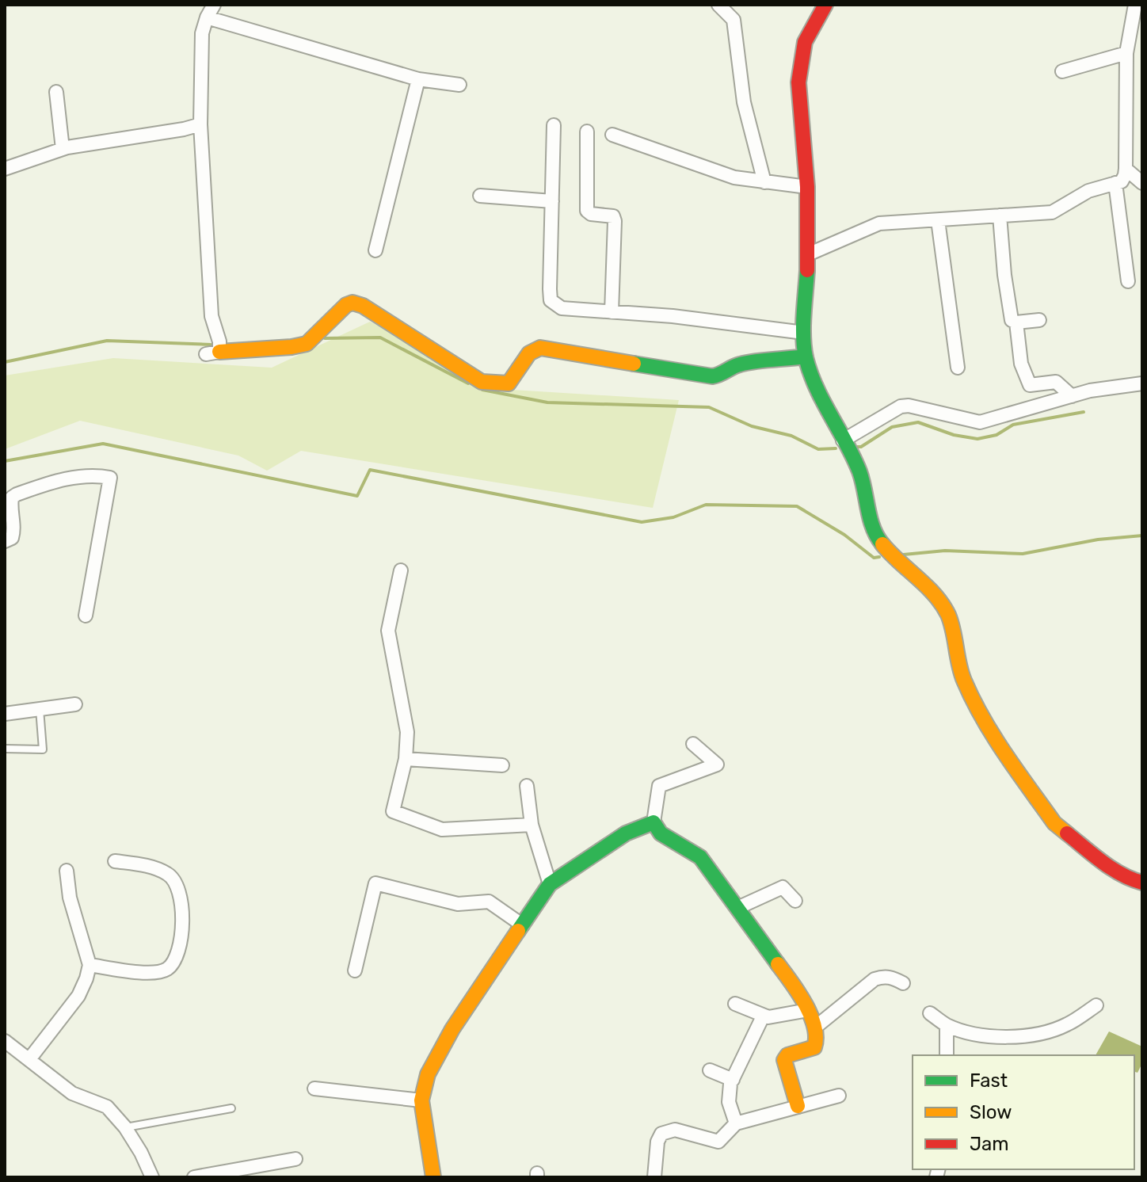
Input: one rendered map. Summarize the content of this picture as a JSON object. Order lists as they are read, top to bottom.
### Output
{
  "legend": ["Fast", "Slow", "Jam"]
}
